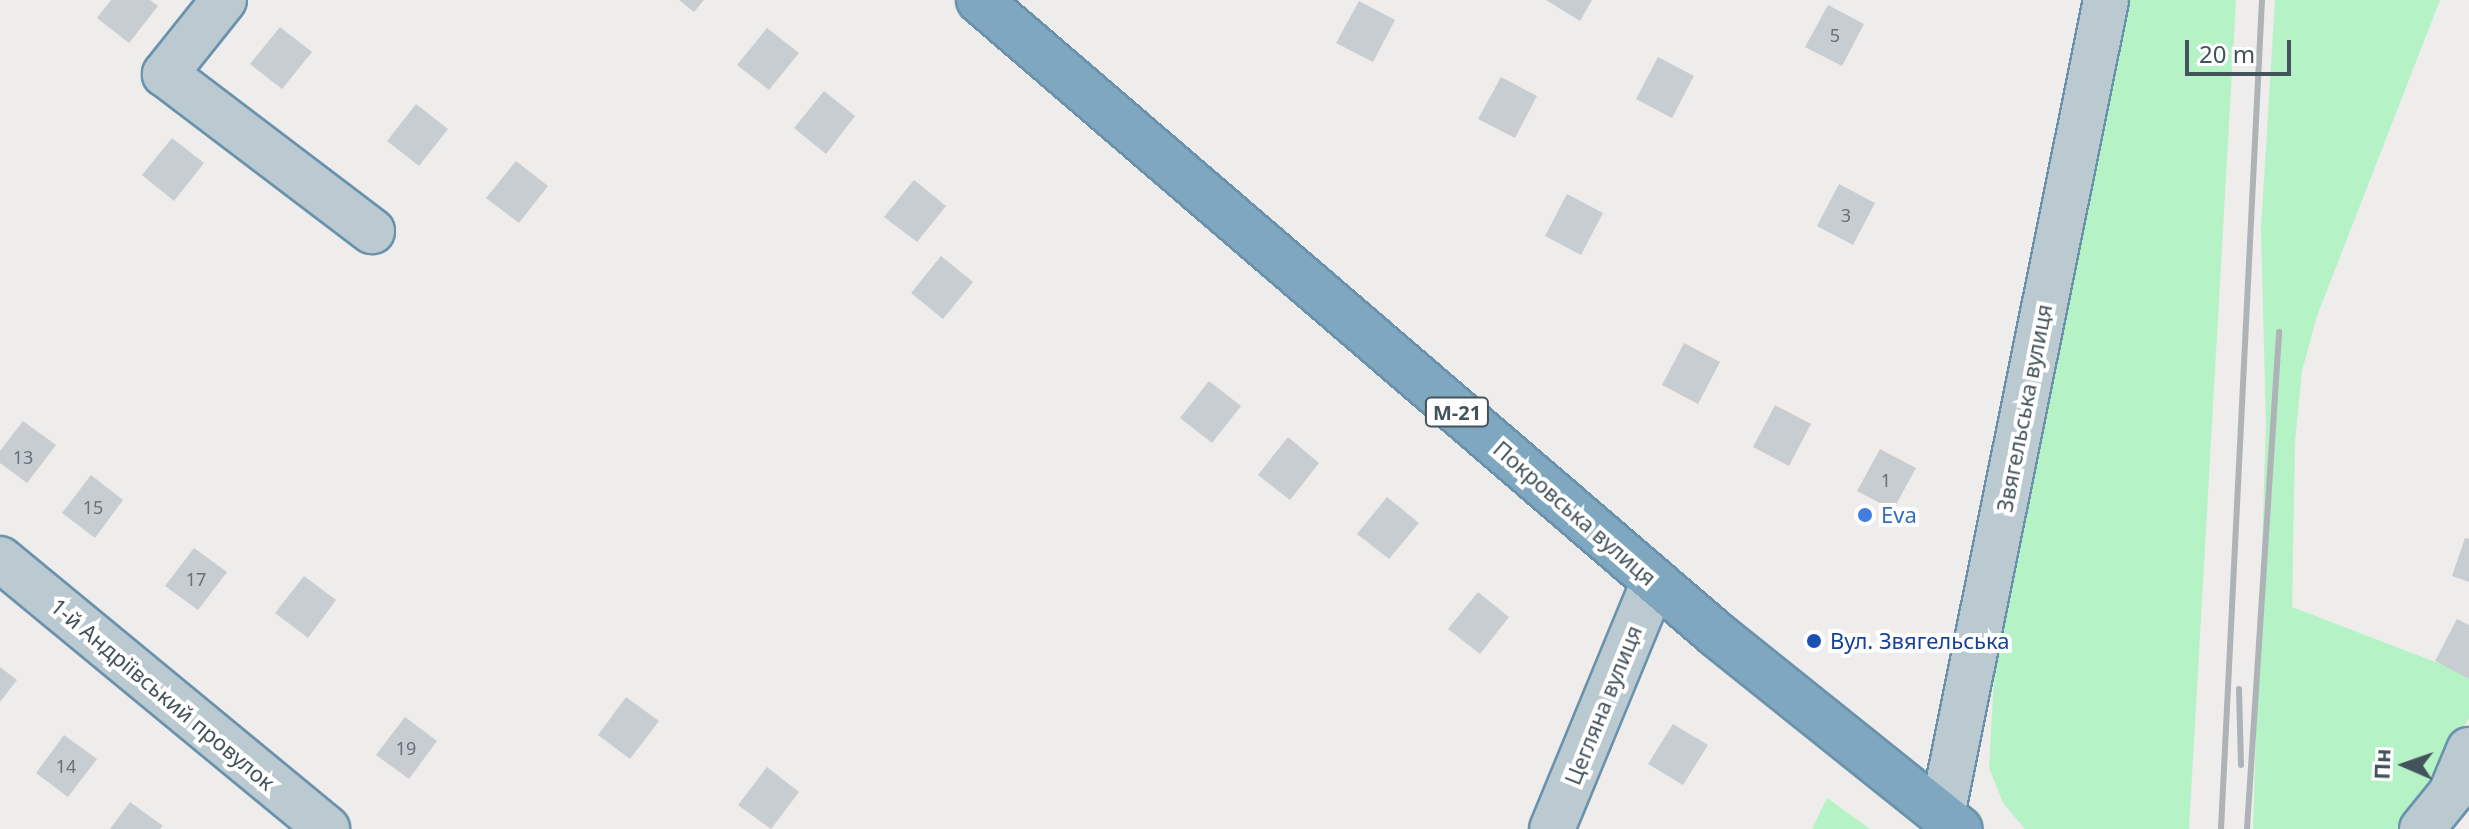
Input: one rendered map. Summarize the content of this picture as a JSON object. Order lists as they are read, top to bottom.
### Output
{
  "streets": {
    "highway": ["М-21", "Покровська вулиця"],
    "street": ["Звягельська вулиця", "1-й Андріївський провулок", "Цегляна вулиця"]
  },
  "crossings": [
    ["Звягельська вулиця", "Покровська вулиця"],
    ["Покровська вулиця", "Цегляна вулиця"]
  ],
  "places": ["Eva", "Вул. Звягельська"],
  "house_numbers": [
    "5",
    "3",
    "13",
    "1",
    "15",
    "17",
    "19",
    "14"
  ],
  "scale_bar": "20 m",
  "north": "left"
}
